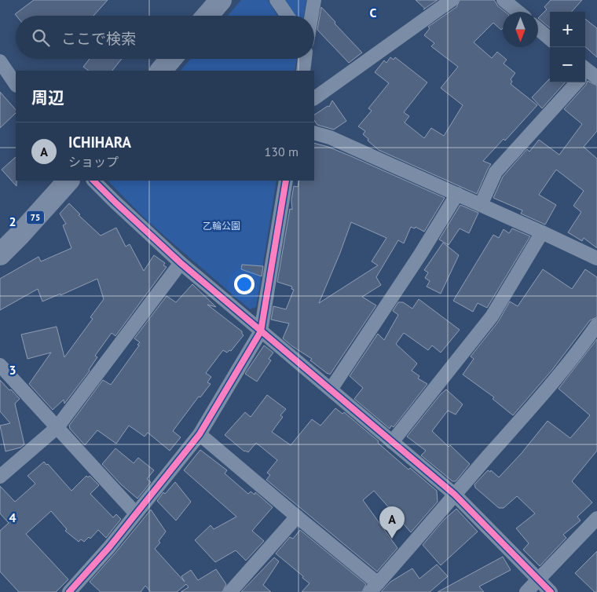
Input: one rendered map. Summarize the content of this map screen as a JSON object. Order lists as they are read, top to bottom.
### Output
{
  "streets": {
    "main road": ["75"]
  },
  "parks": ["乙輪公園"],
  "north": "bottom",
  "page": {
    "map_buttons": ["+", "−"],
    "search": "ここで検索",
    "heading": "周辺",
    "list": [
      {
        "mark": "A",
        "name": "ICHIHARA",
        "note": "ショップ",
        "value": "130 m"
      }
    ],
    "pins": "A"
  },
  "grid": {
    "columns": ["C"],
    "rows": ["2", "3", "4"]
  }
}
